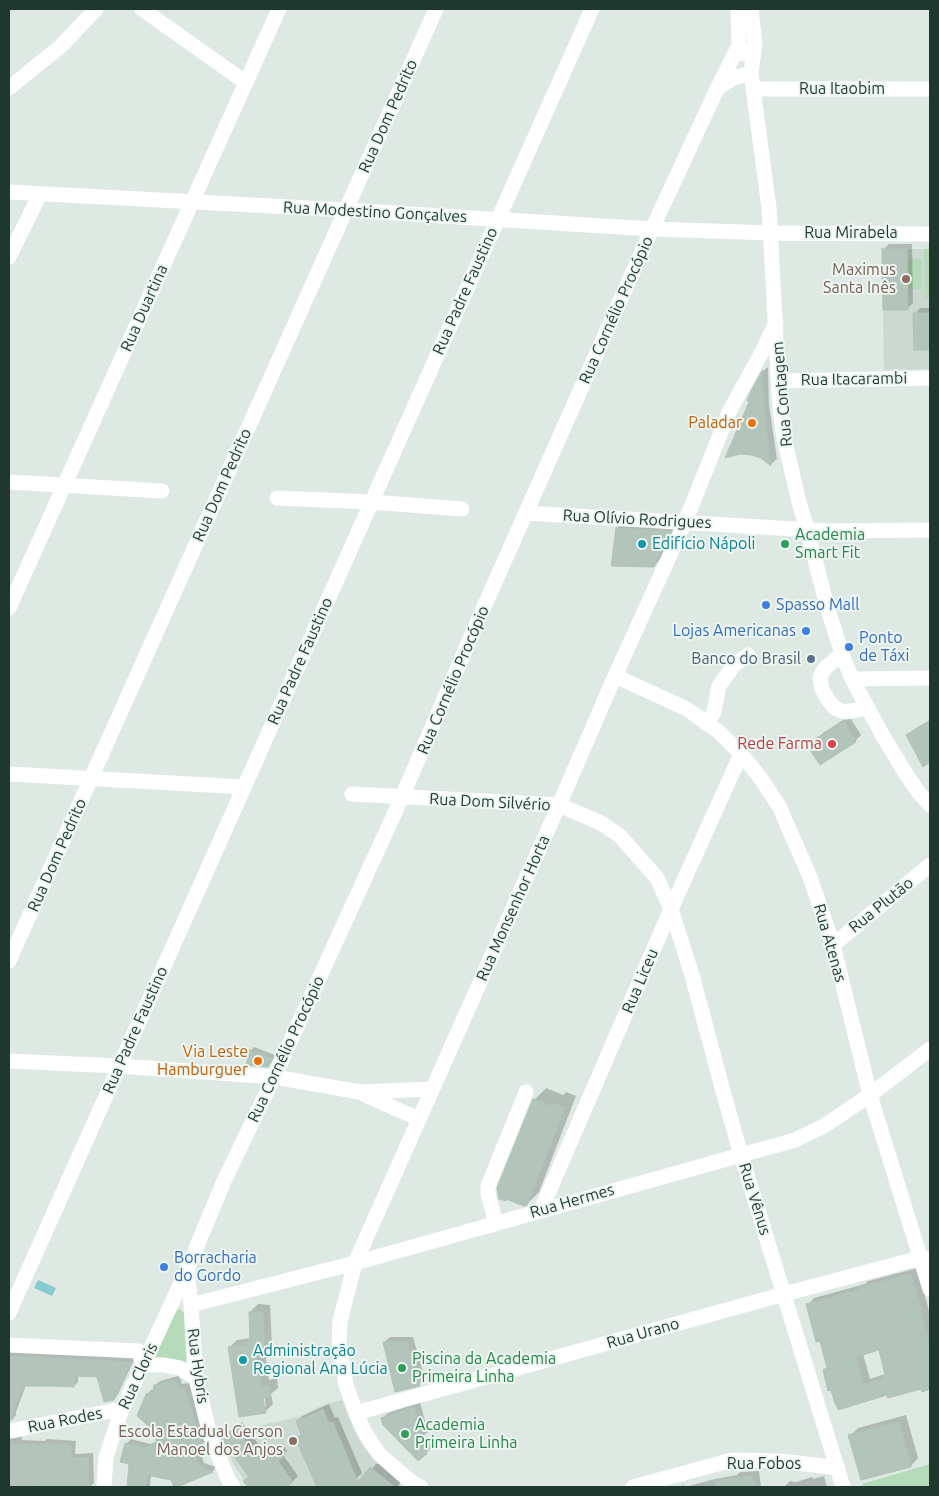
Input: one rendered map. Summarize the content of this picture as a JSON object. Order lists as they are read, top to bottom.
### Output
{
  "streets": {
    "street": [
      "Rua Itaobim",
      "Rua Dom Pedrito",
      "Rua Modestino Gonçalves",
      "Rua Mirabela",
      "Rua Padre Faustino",
      "Rua Duartina",
      "Rua Cornélio Procópio",
      "Rua Itacarambi",
      "Rua Contagem",
      "Rua Olívio Rodrigues",
      "Rua Dom Silvério",
      "Rua Plutão",
      "Rua Monsenhor Horta",
      "Rua Atenas",
      "Rua Liceu",
      "Rua Vênus",
      "Rua Hermes",
      "Rua Urano",
      "Rua Hybris",
      "Rua Cloris",
      "Rua Rodes",
      "Rua Fobos"
    ]
  },
  "crossings": [
    ["Rua Itaobim", "Rua Contagem"],
    ["Rua Dom Pedrito", "Rua Modestino Gonçalves"],
    ["Rua Modestino Gonçalves", "Rua Mirabela"],
    ["Rua Modestino Gonçalves", "Rua Padre Faustino"],
    ["Rua Modestino Gonçalves", "Rua Duartina"],
    ["Rua Modestino Gonçalves", "Rua Cornélio Procópio"],
    ["Rua Modestino Gonçalves", "Rua Contagem"],
    ["Rua Mirabela", "Rua Contagem"],
    ["Rua Cornélio Procópio", "Rua Contagem"],
    ["Rua Cornélio Procópio", "Rua Olívio Rodrigues"],
    ["Rua Cornélio Procópio", "Rua Dom Silvério"],
    ["Rua Cornélio Procópio", "Rua Hybris"],
    ["Rua Cornélio Procópio", "Rua Cloris"],
    ["Rua Itacarambi", "Rua Contagem"],
    ["Rua Contagem", "Rua Olívio Rodrigues"],
    ["Rua Contagem", "Rua Monsenhor Horta"],
    ["Rua Olívio Rodrigues", "Rua Monsenhor Horta"],
    ["Rua Dom Silvério", "Rua Monsenhor Horta"],
    ["Rua Dom Silvério", "Rua Liceu"],
    ["Rua Dom Silvério", "Rua Vênus"],
    ["Rua Plutão", "Rua Atenas"],
    ["Rua Monsenhor Horta", "Rua Atenas"],
    ["Rua Monsenhor Horta", "Rua Hermes"],
    ["Rua Monsenhor Horta", "Rua Urano"],
    ["Rua Atenas", "Rua Liceu"],
    ["Rua Atenas", "Rua Hermes"],
    ["Rua Atenas", "Rua Urano"],
    ["Rua Liceu", "Rua Vênus"],
    ["Rua Liceu", "Rua Hermes"],
    ["Rua Vênus", "Rua Hermes"],
    ["Rua Vênus", "Rua Urano"],
    ["Rua Vênus", "Rua Fobos"],
    ["Rua Hermes", "Rua Hybris"],
    ["Rua Hybris", "Rua Cloris"],
    ["Rua Cloris", "Rua Rodes"]
  ],
  "places": [
    "Maximus Santa Inês",
    "Paladar",
    "Edifício Nápoli",
    "Academia Smart Fit",
    "Spasso Mall",
    "Lojas Americanas",
    "Ponto de Táxi",
    "Banco do Brasil",
    "Rede Farma",
    "Via Leste Hamburguer",
    "Borracharia do Gordo",
    "Administração Regional Ana Lúcia",
    "Piscina da Academia Primeira Linha",
    "Academia Primeira Linha",
    "Escola Estadual Gerson Manoel dos Anjos"
  ]
}
